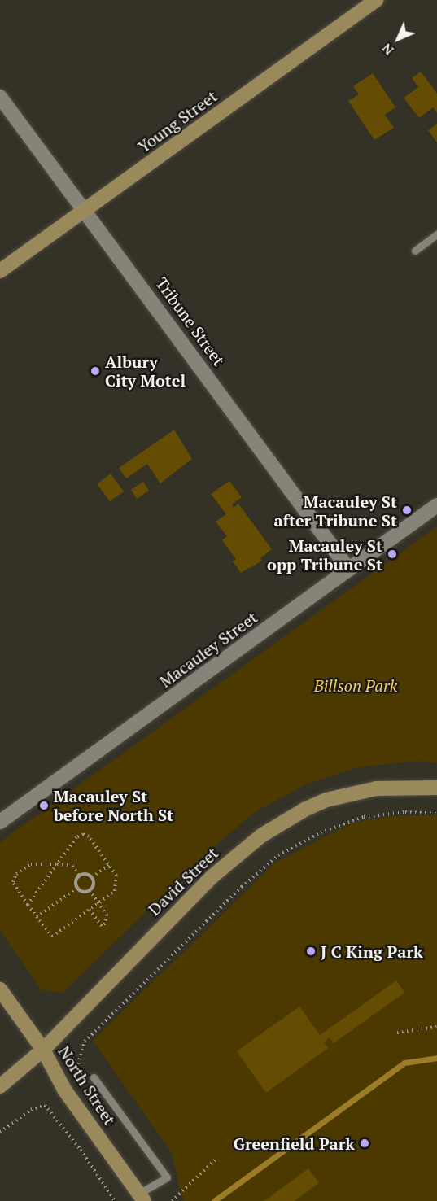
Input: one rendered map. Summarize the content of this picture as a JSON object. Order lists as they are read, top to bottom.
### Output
{
  "streets": {
    "main road": ["Young Street", "David Street", "North Street"],
    "street": ["Tribune Street", "Macauley Street"]
  },
  "crossings": [
    ["Young Street", "Tribune Street"],
    ["Tribune Street", "Macauley Street"],
    ["David Street", "North Street"]
  ],
  "parks": ["Billson Park"],
  "places": [
    "Albury City Motel",
    "Macauley St after Tribune St",
    "Macauley St opp Tribune St",
    "Macauley St before North St",
    "J C King Park",
    "Greenfield Park"
  ],
  "north": "bottom left"
}
